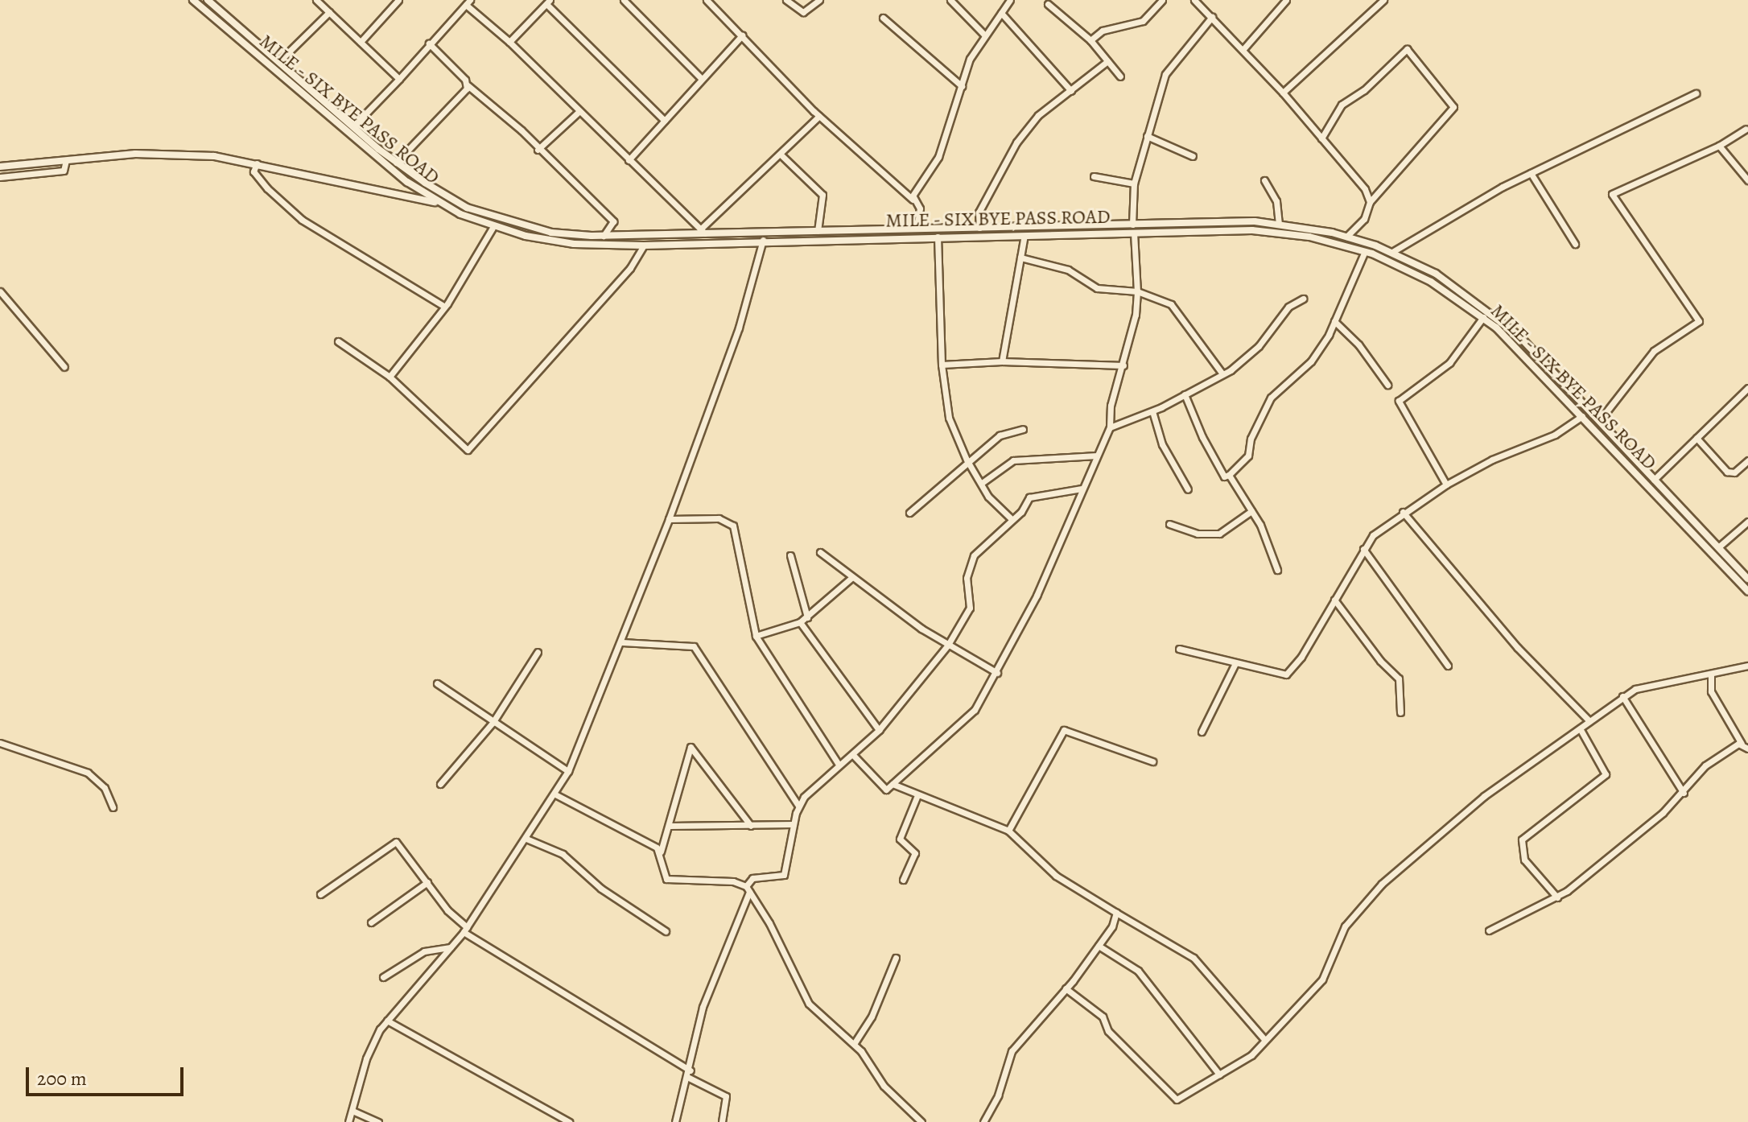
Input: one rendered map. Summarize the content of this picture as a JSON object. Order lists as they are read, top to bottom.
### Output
{
  "streets": {
    "street": ["MILE - SIX BYE PASS ROAD"]
  },
  "scale_bar": "200 m"
}
